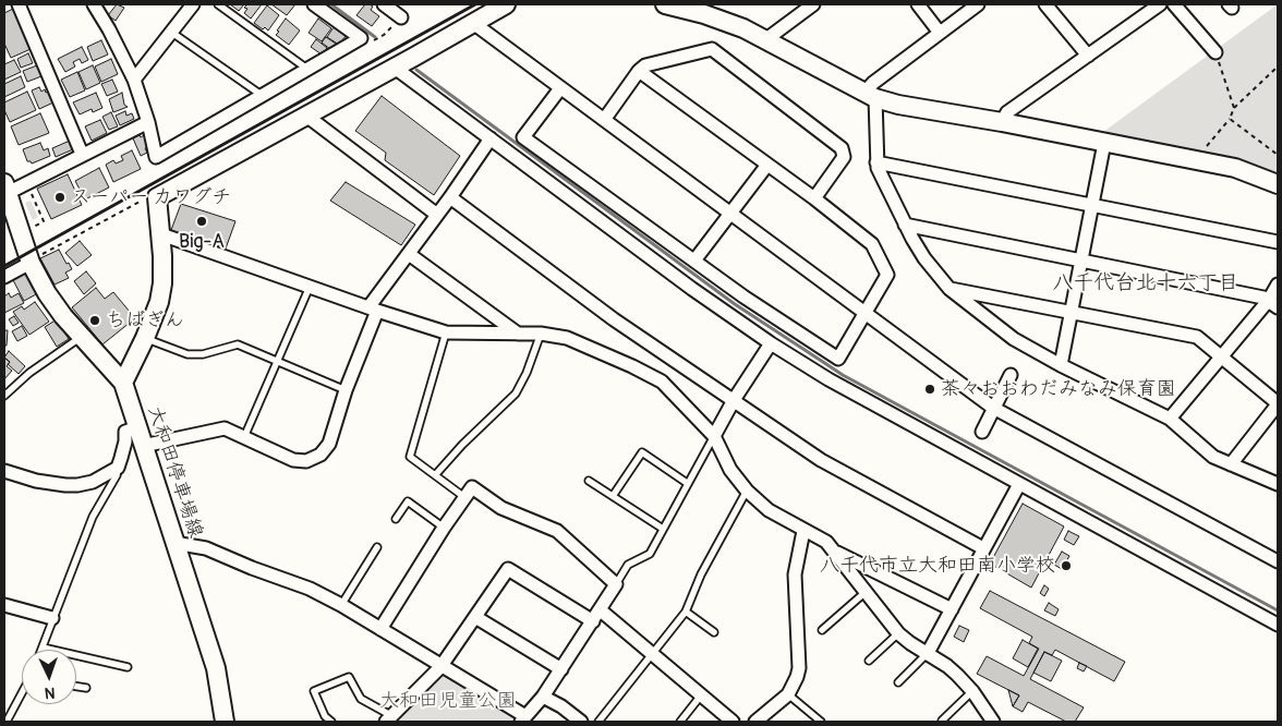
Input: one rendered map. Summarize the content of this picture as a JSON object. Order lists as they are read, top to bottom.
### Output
{
  "streets": {
    "street": ["大和田停車場線"]
  },
  "districts": ["八千代台北十六丁目"],
  "parks": ["大和田児童公園"],
  "places": [
    "スーパー カワグチ",
    "Big-A",
    "ちばぎん",
    "茶々おおわだみなみ保育園",
    "八千代市立大和田南小学校"
  ],
  "north": "bottom"
}
